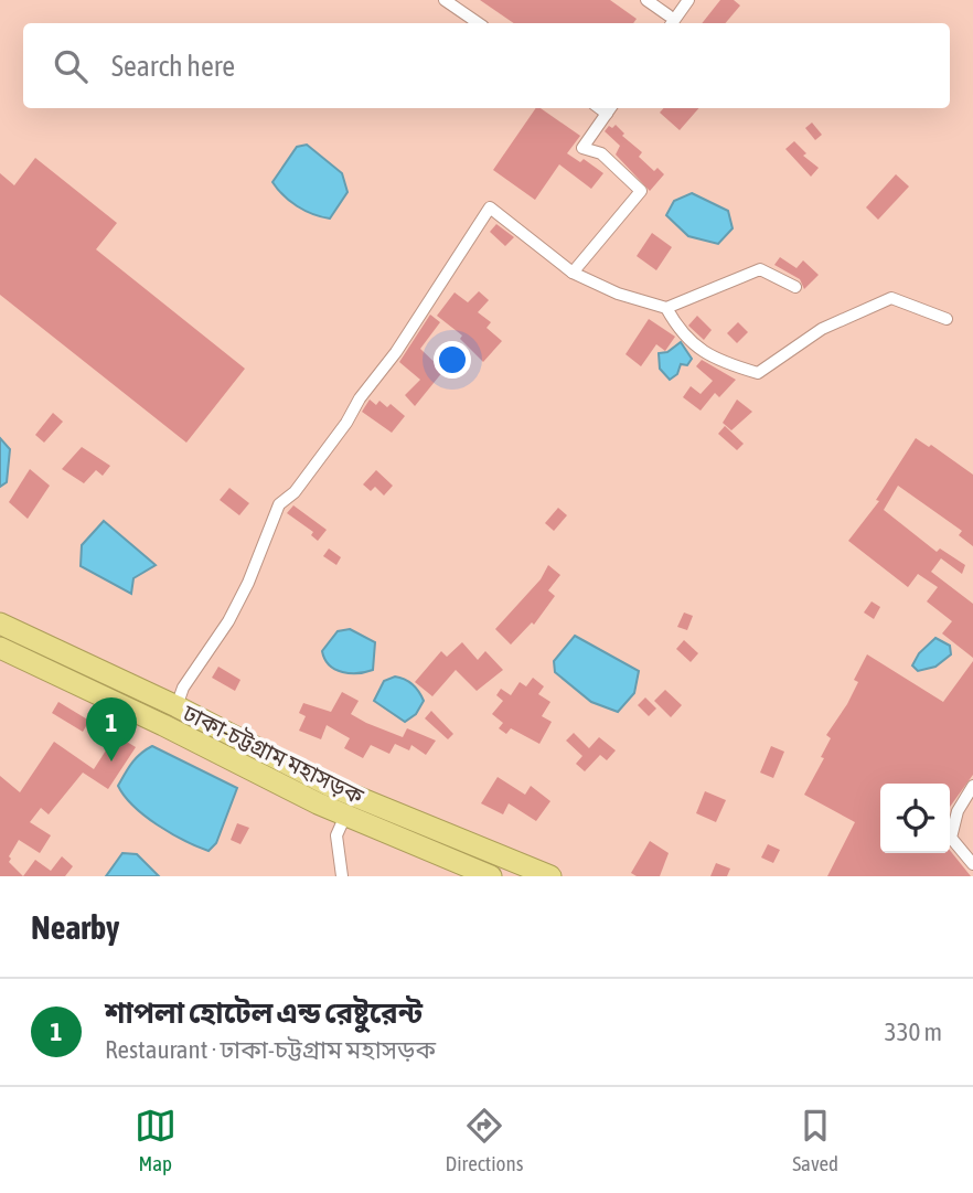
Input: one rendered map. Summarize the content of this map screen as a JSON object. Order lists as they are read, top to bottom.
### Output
{
  "streets": {
    "highway": ["ঢাকা-চট্টগ্রাম মহাসড়ক"]
  },
  "page": {
    "search": "Search here",
    "pins": "1",
    "heading": "Nearby",
    "list": [
      {
        "mark": "1",
        "name": "শাপলা হোটেল এন্ড রেষ্টুরেন্ট",
        "note": "Restaurant · ঢাকা-চট্টগ্রাম মহাসড়ক",
        "value": "330 m"
      }
    ],
    "nav": ["Map", "Directions", "Saved"]
  }
}
